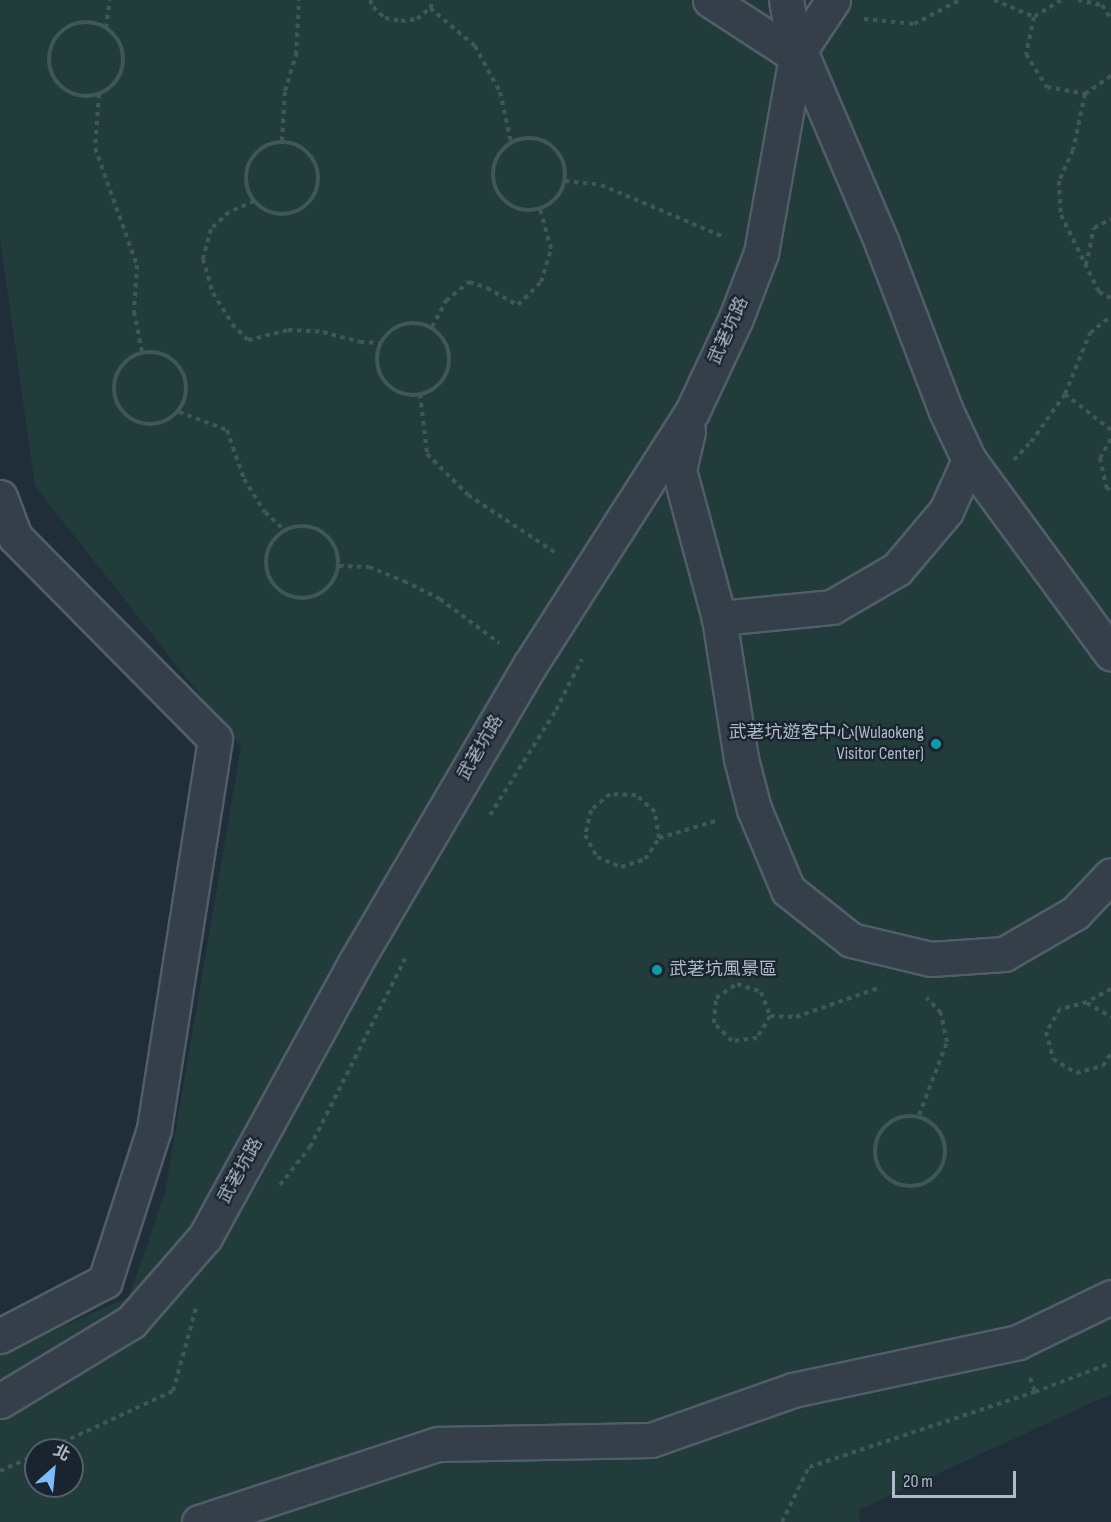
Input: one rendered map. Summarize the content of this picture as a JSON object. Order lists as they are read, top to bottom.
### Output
{
  "streets": {
    "street": ["武荖坑路"]
  },
  "places": ["武荖坑遊客中心(Wulaokeng Visitor Center)", "武荖坑風景區"],
  "scale_bar": "20 m",
  "north": "top right"
}
